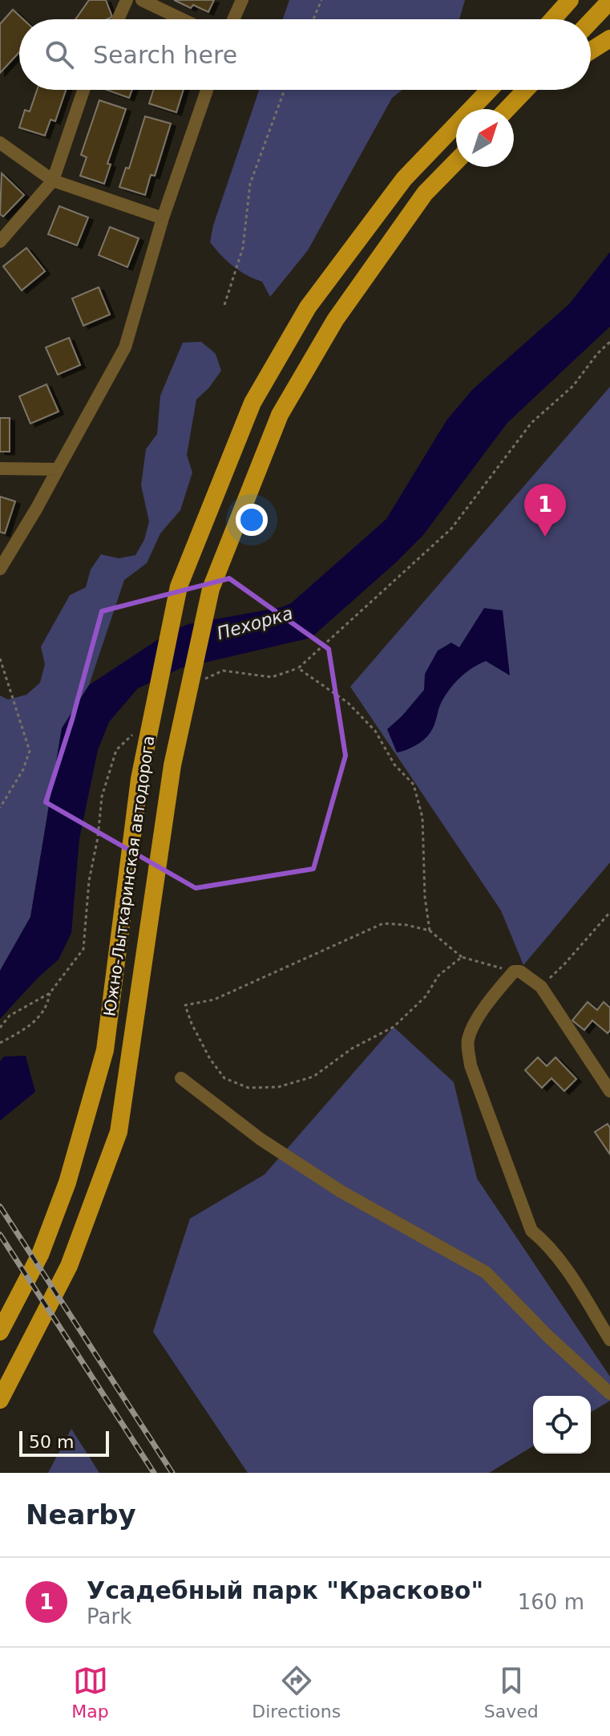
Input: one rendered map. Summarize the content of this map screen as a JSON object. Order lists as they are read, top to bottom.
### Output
{
  "streets": {
    "main road": ["Южно-Лыткаринская автодорога"]
  },
  "water": ["Пехорка"],
  "scale_bar": "50 m",
  "north": "top right",
  "page": {
    "search": "Search here",
    "pins": "1",
    "scale": "50 m",
    "heading": "Nearby",
    "list": [
      {
        "mark": "1",
        "name": "Усадебный парк \"Красково\"",
        "note": "Park",
        "value": "160 m"
      }
    ],
    "nav": ["Map", "Directions", "Saved"]
  }
}
